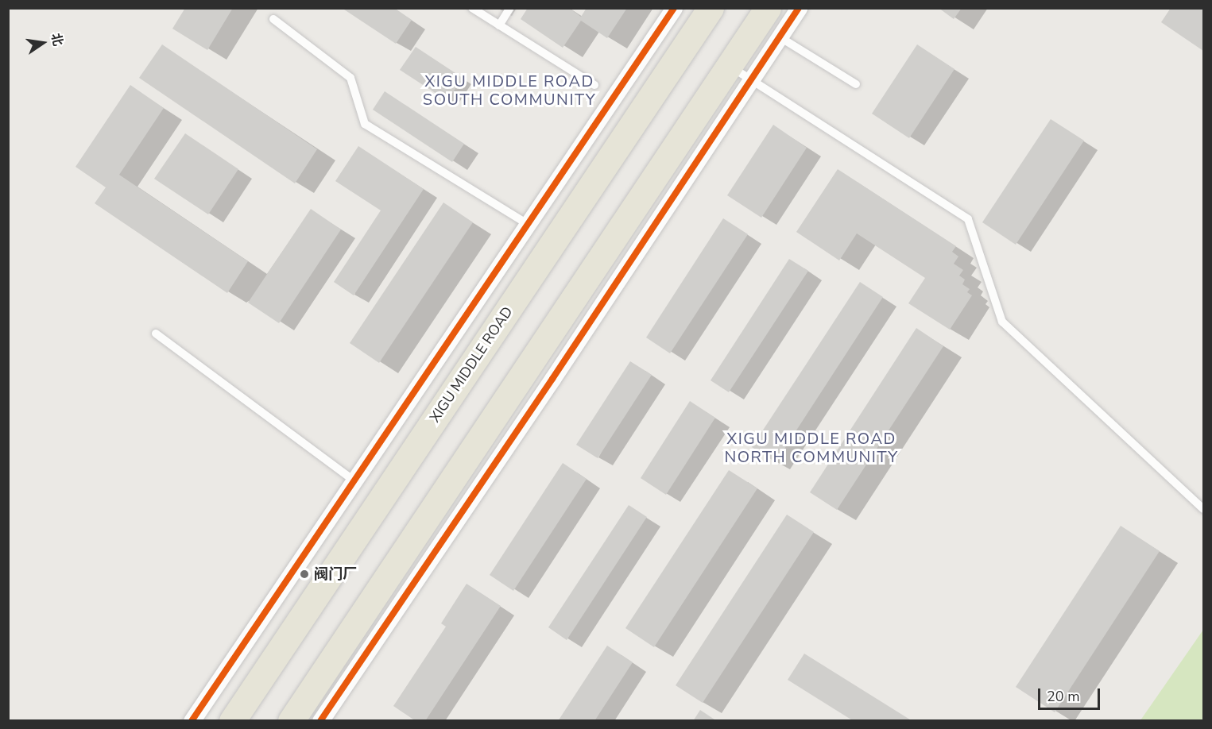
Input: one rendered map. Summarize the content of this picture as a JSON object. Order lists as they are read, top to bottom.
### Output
{
  "streets": {
    "main road": ["XIGU MIDDLE ROAD"]
  },
  "districts": ["XIGU MIDDLE ROAD SOUTH COMMUNITY", "XIGU MIDDLE ROAD NORTH COMMUNITY"],
  "places": ["阀门厂"],
  "scale_bar": "20 m",
  "north": "right"
}
